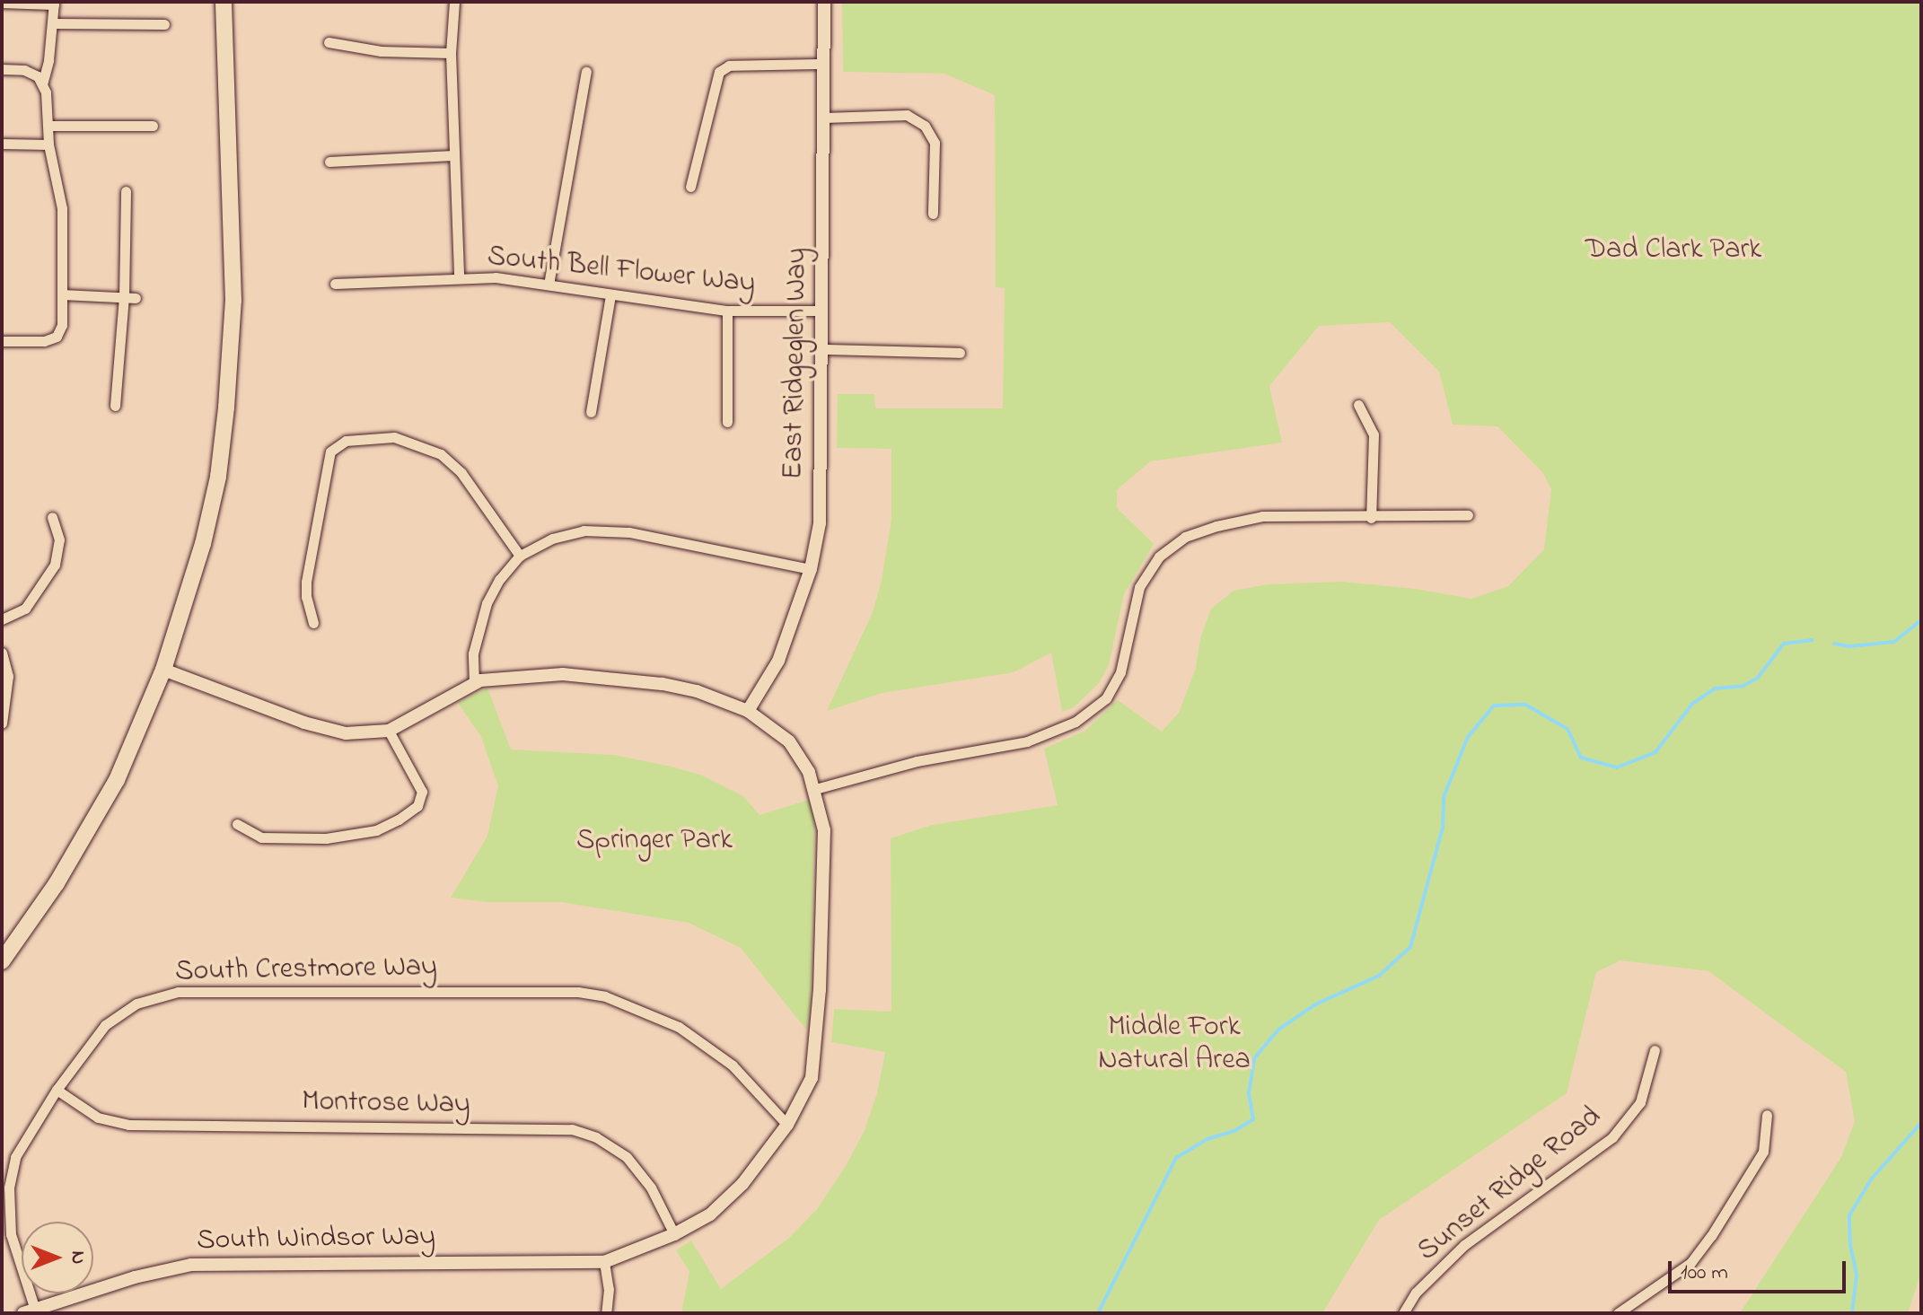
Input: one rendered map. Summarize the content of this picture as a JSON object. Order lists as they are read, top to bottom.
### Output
{
  "streets": {
    "street": [
      "South Bell Flower Way",
      "East Ridgeglen Way",
      "South Crestmore Way",
      "Montrose Way",
      "Sunset Ridge Road",
      "South Windsor Way"
    ]
  },
  "crossings": [
    ["South Bell Flower Way", "East Ridgeglen Way"],
    ["South Crestmore Way", "Montrose Way"],
    ["South Crestmore Way", "South Windsor Way"]
  ],
  "parks": ["Dad Clark Park", "Springer Park", "Middle Fork Natural Area"],
  "scale_bar": "100 m",
  "north": "right"
}
